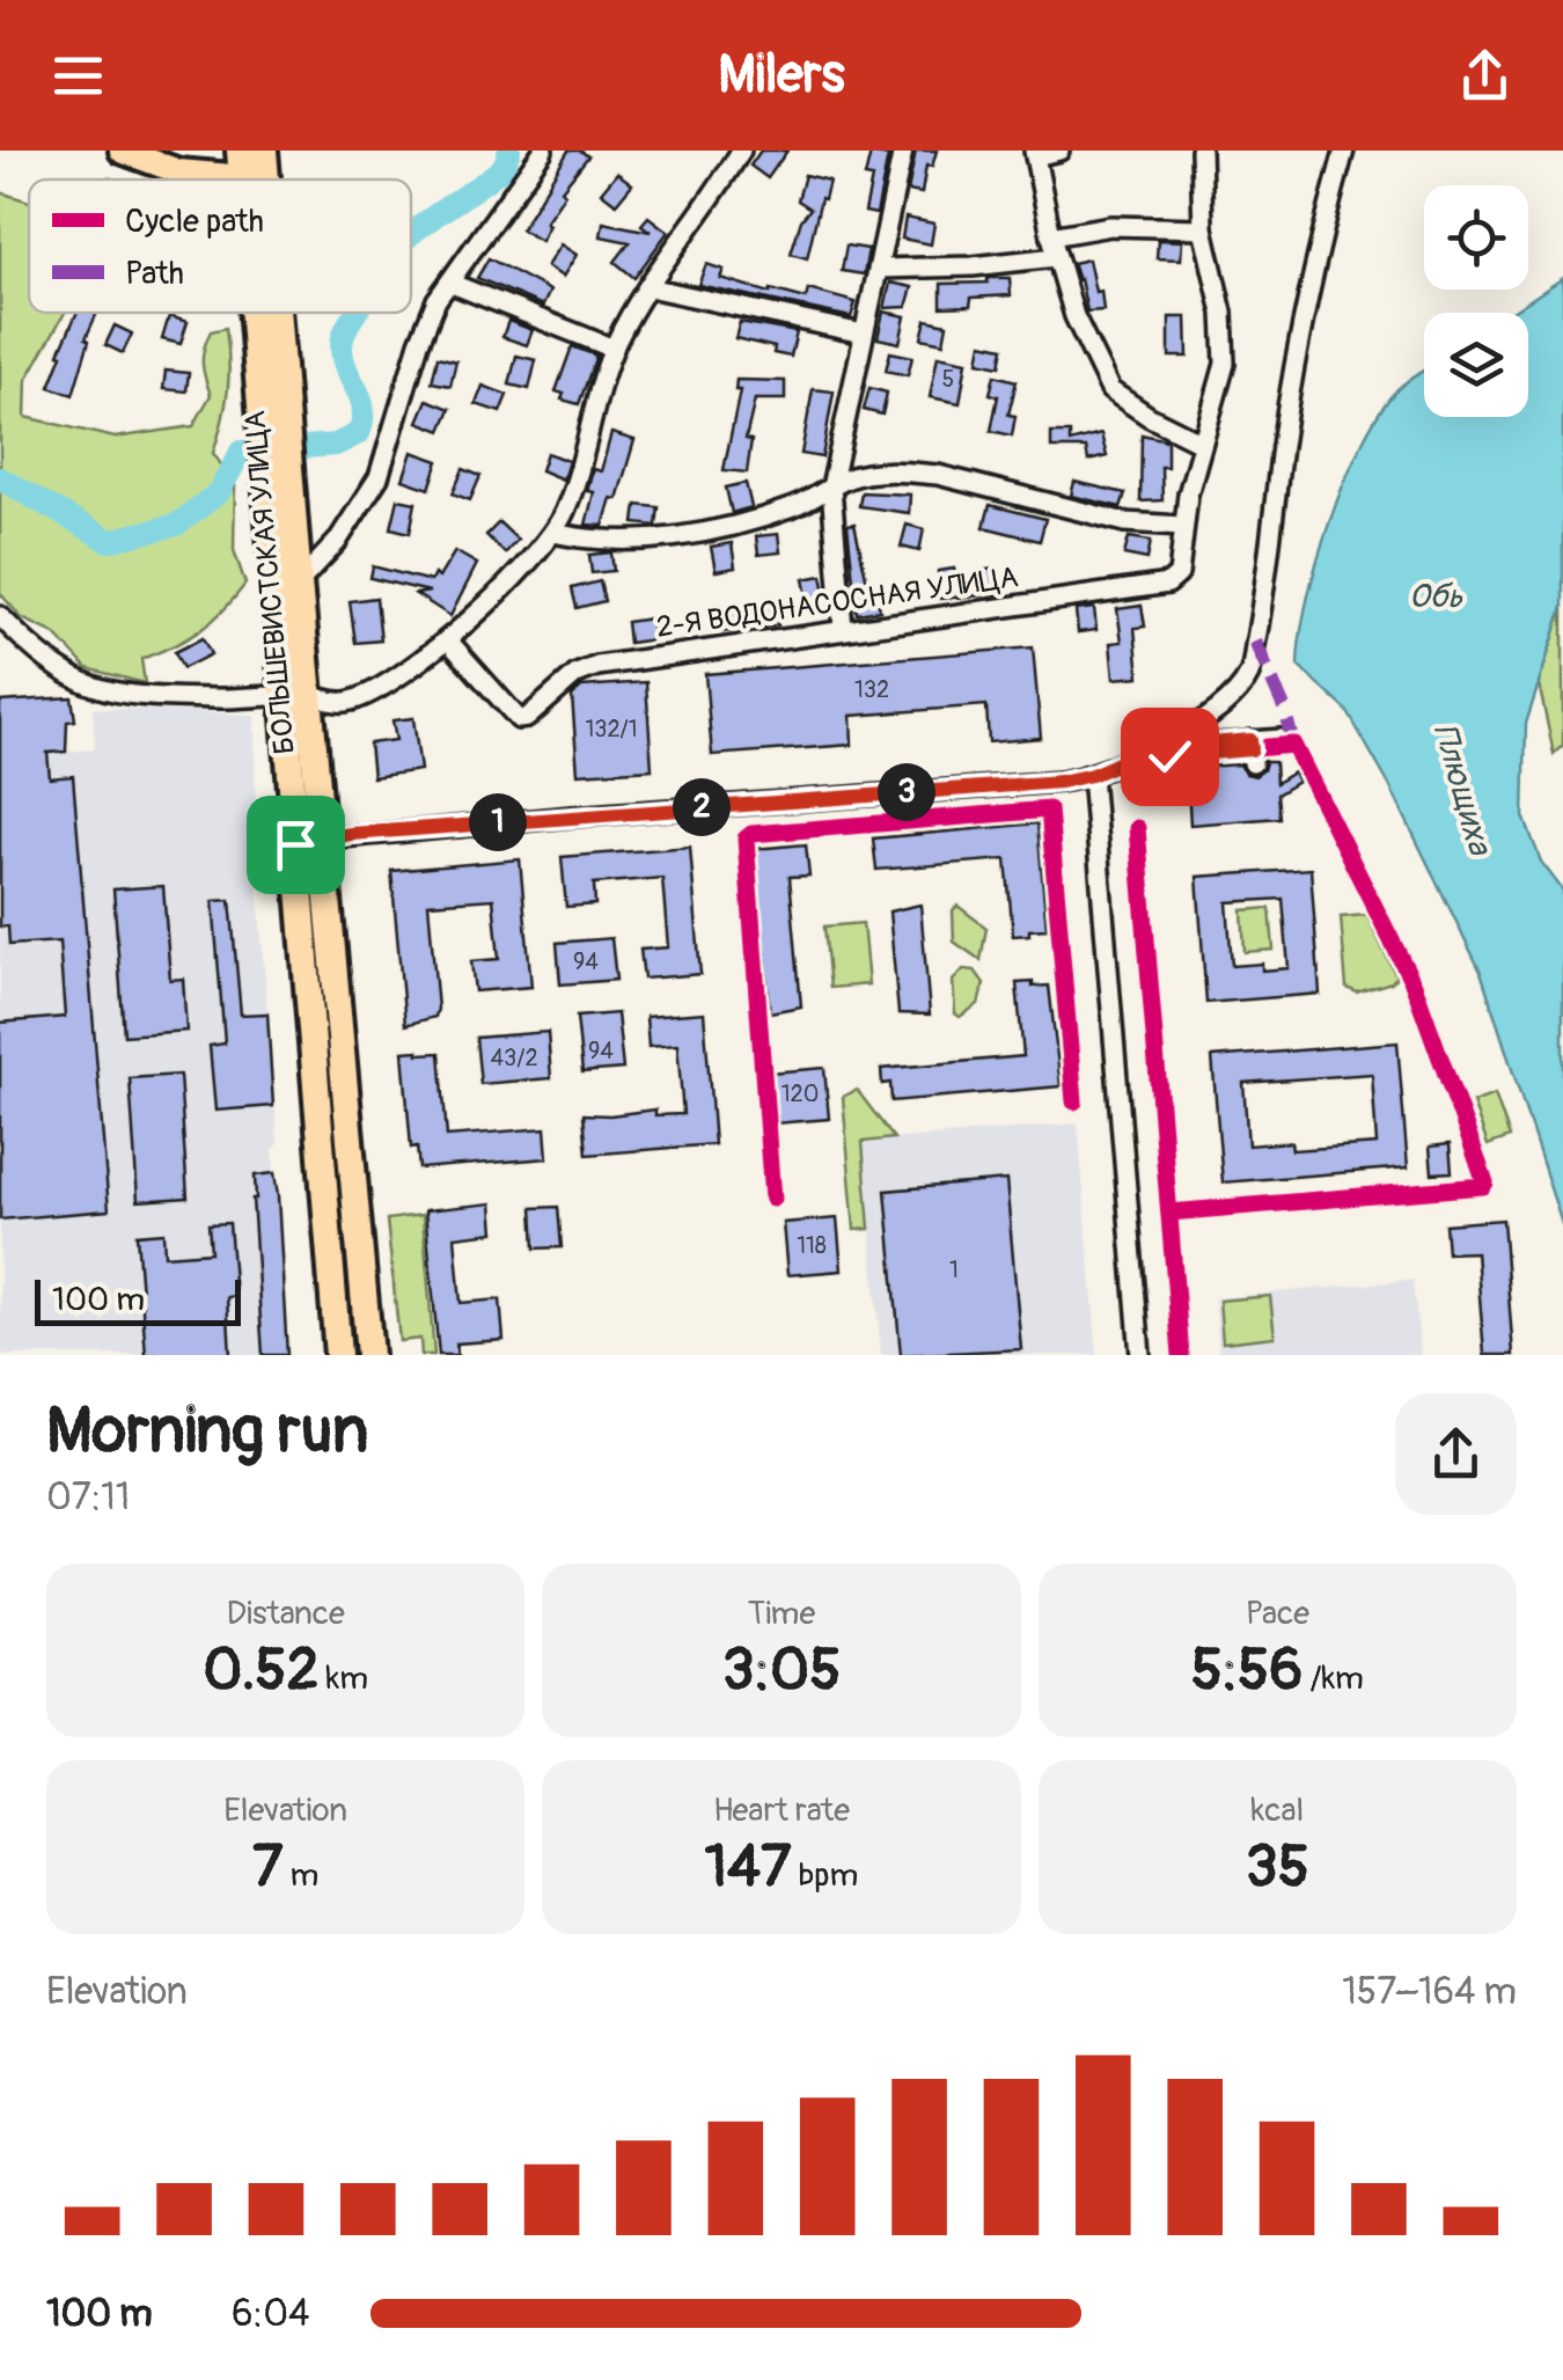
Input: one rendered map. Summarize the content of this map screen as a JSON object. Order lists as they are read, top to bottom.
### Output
{
  "streets": {
    "highway": ["БОЛЬШЕВИСТСКАЯ УЛИЦА"],
    "street": ["2-Я ВОДОНАСОСНАЯ УЛИЦА"]
  },
  "water": ["Обь", "Плющиха"],
  "house_numbers": [
    "5",
    "132",
    "132/1",
    "94",
    "94",
    "43/2",
    "120",
    "118",
    "1"
  ],
  "legend": ["Cycle path", "Path"],
  "scale_bar": "100 m",
  "page": {
    "header": "Milers",
    "pins": ["3", "2", "1"],
    "scale": "100 m",
    "heading": ["Morning run", "07:11"],
    "stats": [
      ["Distance", "0.52 km"],
      ["Time", "3:05"],
      ["Pace", "5:56 /km"],
      ["Elevation", "7 m"],
      ["Heart rate", "147 bpm"],
      ["kcal", "35"]
    ],
    "chart": ["Elevation", "157–164 m"],
    "list": [
      {
        "name": "100 m",
        "note": "6:04"
      }
    ]
  }
}
